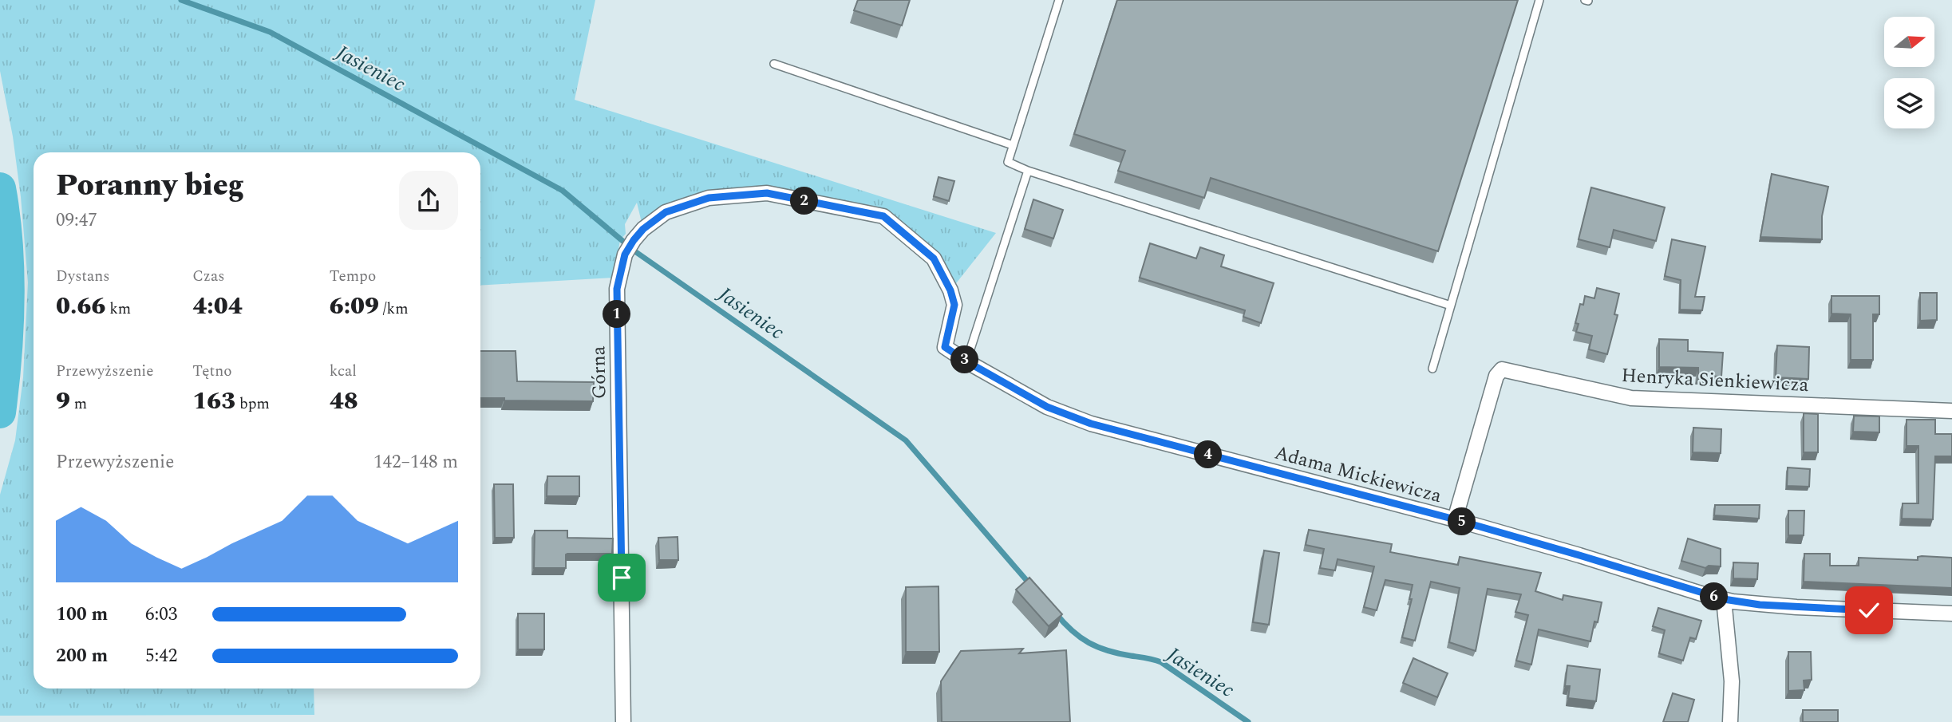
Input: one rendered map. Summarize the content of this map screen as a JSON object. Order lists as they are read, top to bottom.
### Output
{
  "streets": {
    "street": ["Górna", "Henryka Sienkiewicza", "Adama Mickiewicza"]
  },
  "crossings": [
    ["Górna", "Adama Mickiewicza"],
    ["Henryka Sienkiewicza", "Adama Mickiewicza"]
  ],
  "water": ["Jasieniec"],
  "north": "right",
  "page": {
    "heading": ["Poranny bieg", "09:47"],
    "pins": [
      "2",
      "1",
      "3",
      "4",
      "5",
      "6"
    ],
    "stats": [
      ["Dystans", "0.66 km"],
      ["Czas", "4:04"],
      ["Tempo", "6:09 /km"],
      ["Przewyższenie", "9 m"],
      ["Tętno", "163 bpm"],
      ["kcal", "48"]
    ],
    "chart": ["Przewyższenie", "142–148 m"],
    "list": [
      {
        "name": "100 m",
        "note": "6:03"
      },
      {
        "name": "200 m",
        "note": "5:42"
      }
    ]
  }
}
